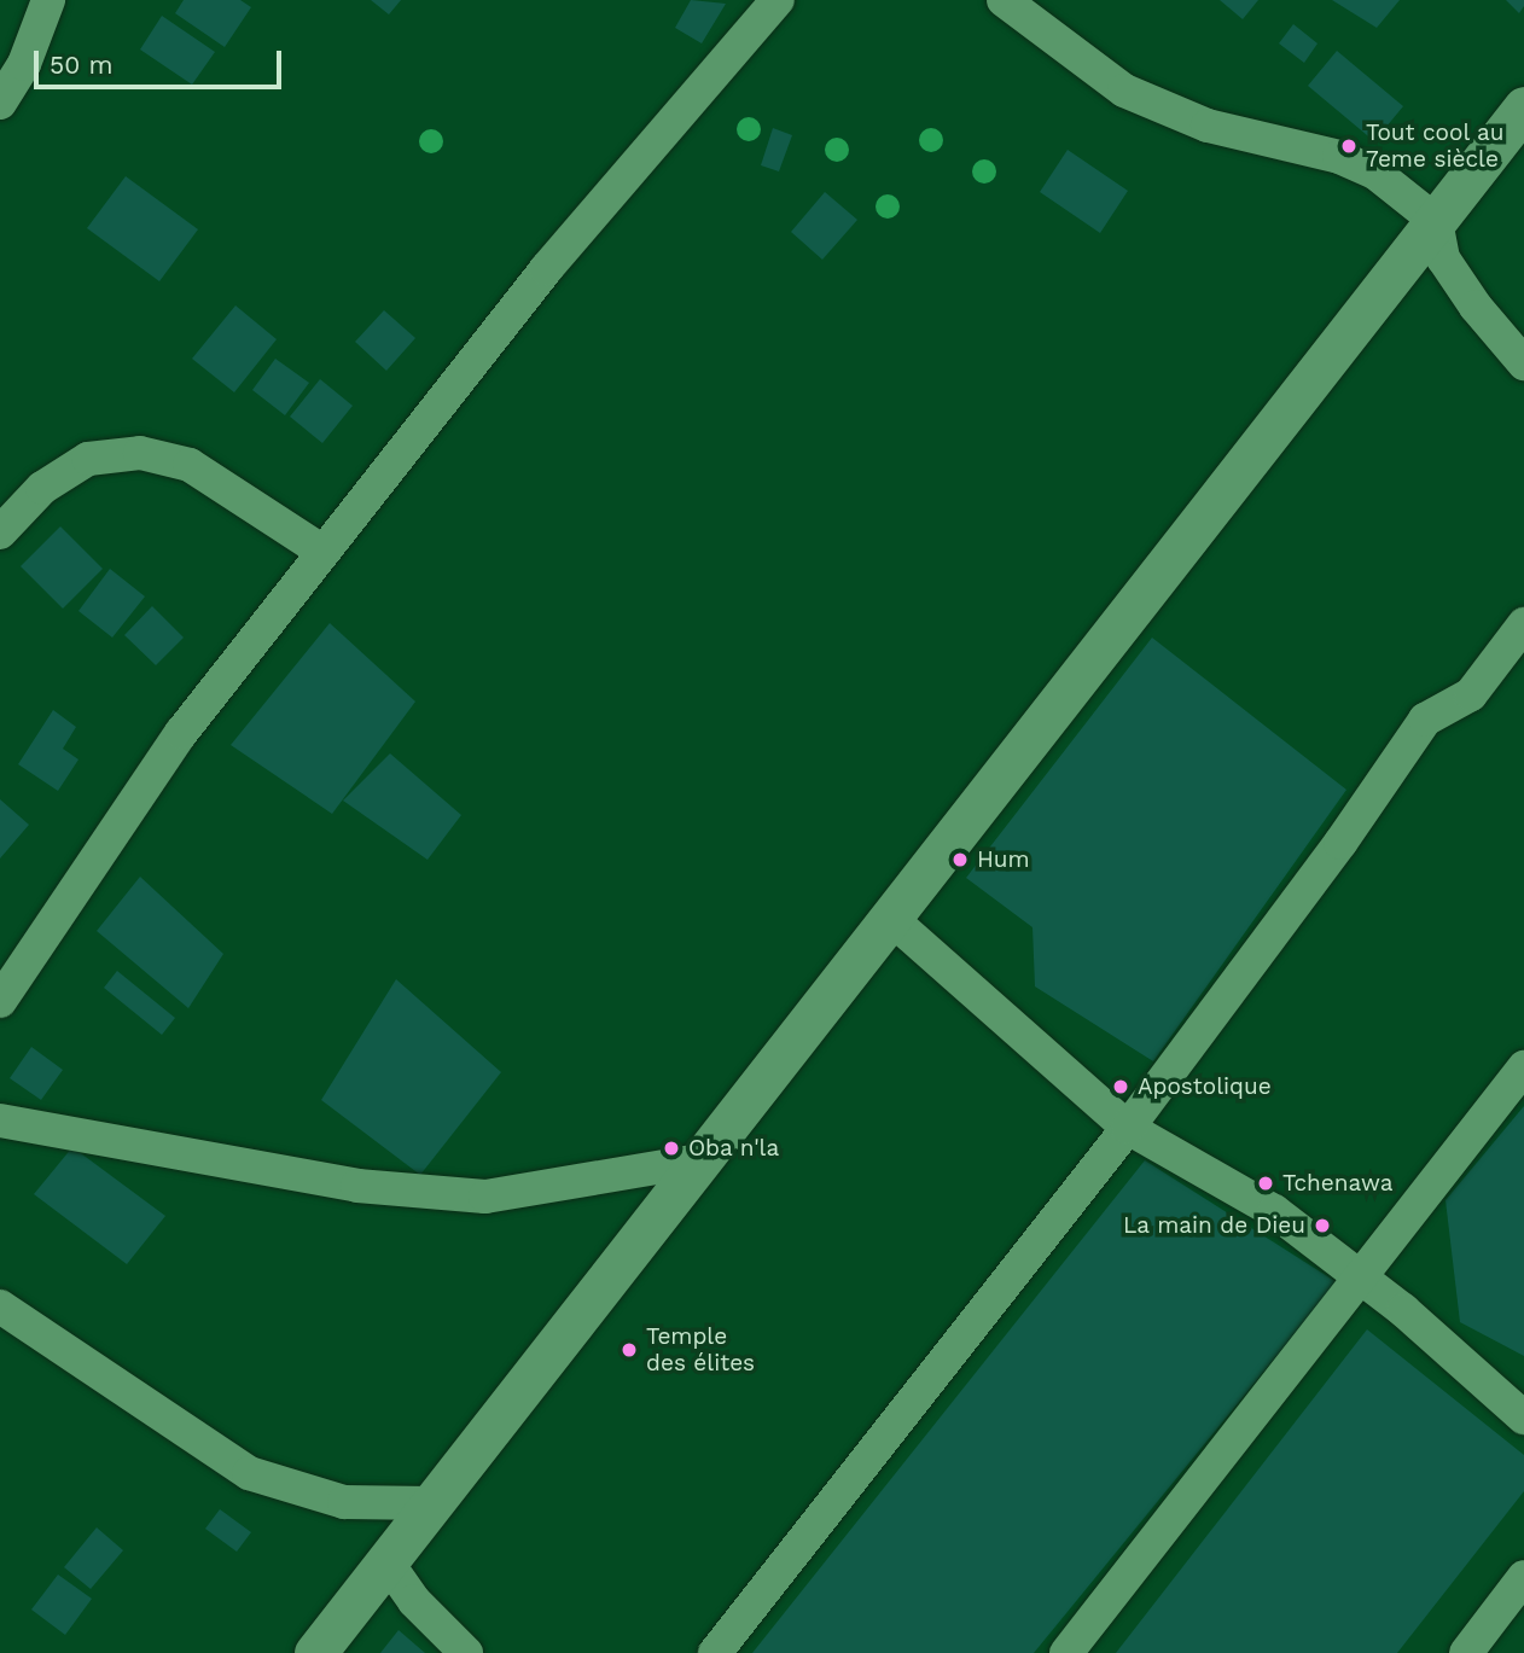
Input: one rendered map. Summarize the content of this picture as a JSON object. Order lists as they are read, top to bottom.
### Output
{
  "places": [
    "Tout cool au 7eme siècle",
    "Hum",
    "Apostolique",
    "Oba n'la",
    "Tchenawa",
    "La main de Dieu",
    "Temple des élites"
  ],
  "scale_bar": "50 m"
}
